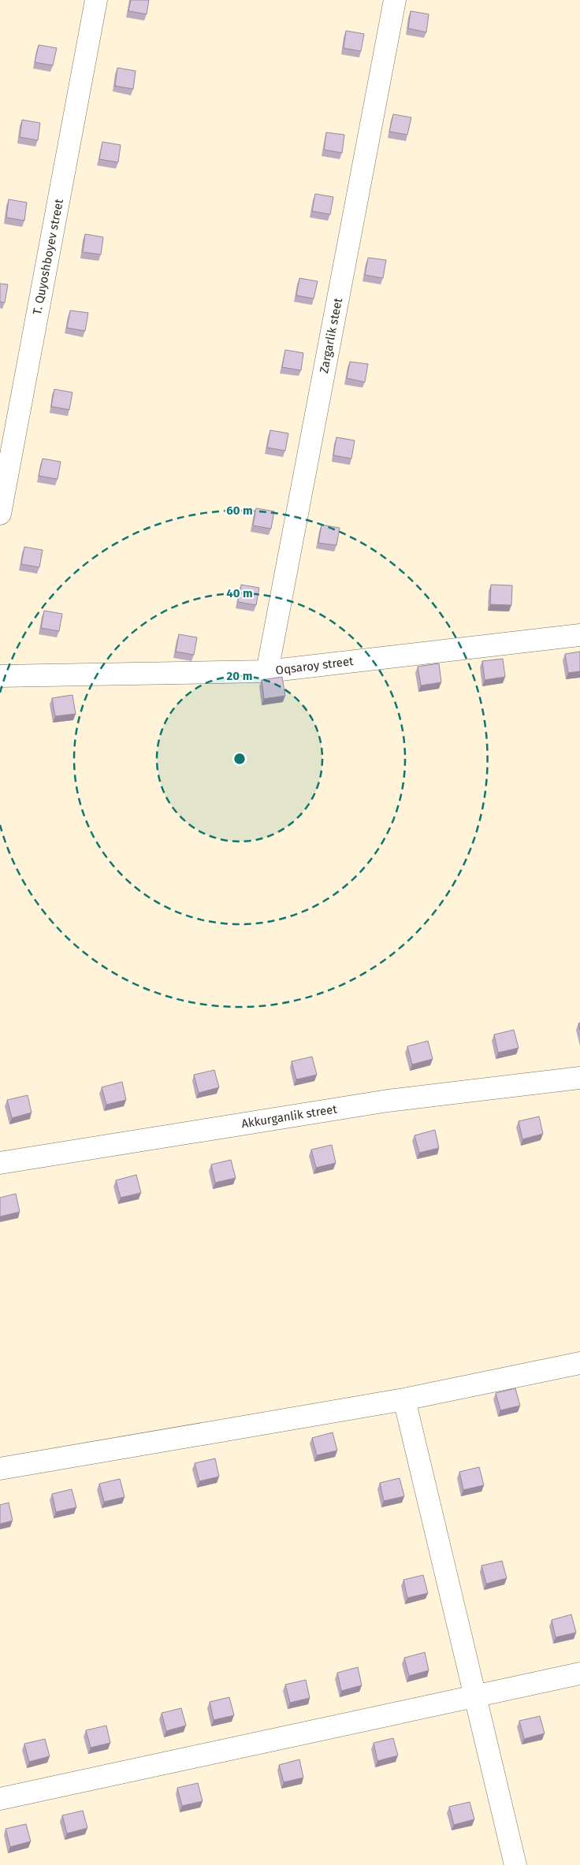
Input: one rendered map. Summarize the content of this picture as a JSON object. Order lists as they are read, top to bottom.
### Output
{
  "streets": {
    "street": [
      "T. Quyoshboyev street",
      "Zargarlik steet",
      "Oqsaroy street",
      "Akkurganlik street"
    ]
  },
  "crossings": [
    ["Zargarlik steet", "Oqsaroy street"]
  ],
  "rings": ["60 m", "40 m", "20 m"]
}
